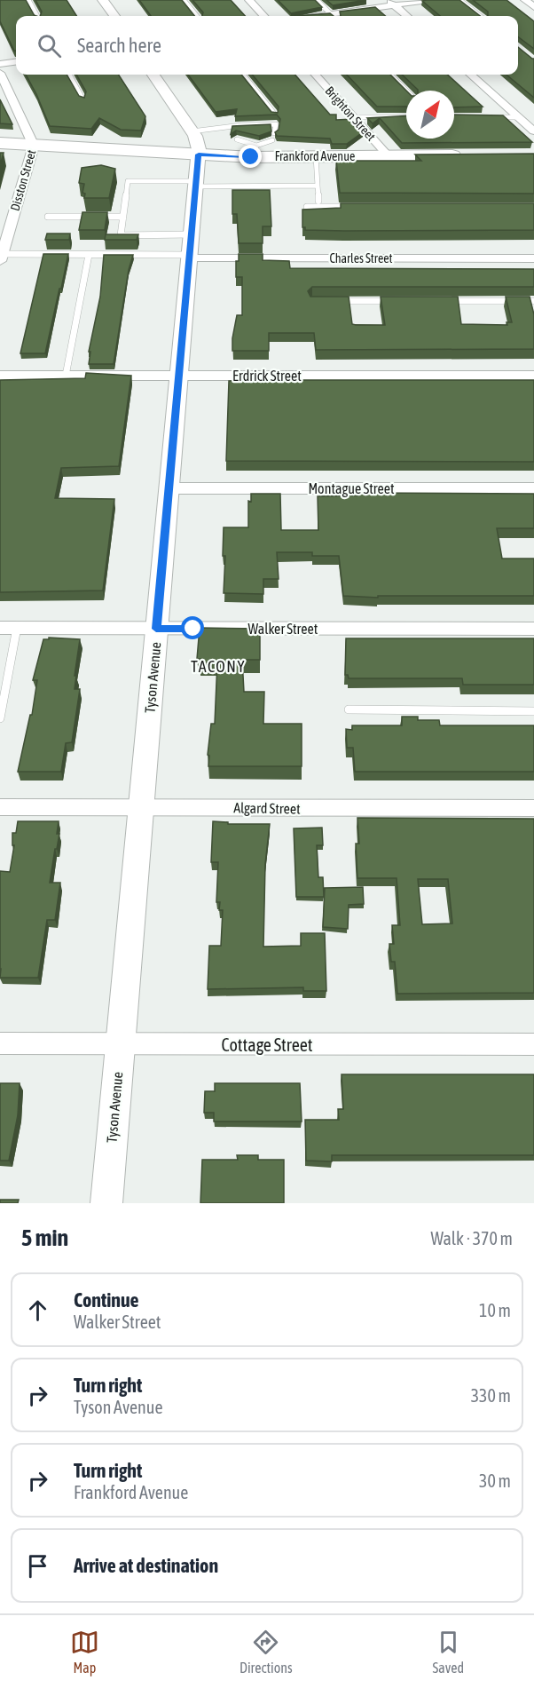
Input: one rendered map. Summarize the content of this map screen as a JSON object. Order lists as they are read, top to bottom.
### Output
{
  "streets": {
    "main road": ["Frankford Avenue"],
    "street": [
      "Brighton Street",
      "Disston Street",
      "Charles Street",
      "Erdrick Street",
      "Montague Street",
      "Walker Street",
      "Tyson Avenue",
      "Algard Street",
      "Cottage Street"
    ]
  },
  "crossings": [
    ["Brighton Street", "Frankford Avenue"],
    ["Frankford Avenue", "Disston Street"],
    ["Frankford Avenue", "Tyson Avenue"],
    ["Charles Street", "Tyson Avenue"],
    ["Erdrick Street", "Tyson Avenue"],
    ["Montague Street", "Tyson Avenue"],
    ["Walker Street", "Tyson Avenue"],
    ["Tyson Avenue", "Algard Street"],
    ["Tyson Avenue", "Cottage Street"]
  ],
  "districts": ["TACONY"],
  "north": "top right",
  "page": {
    "search": "Search here",
    "heading": ["5 min", "Walk · 370 m"],
    "list": [
      ["Continue", "Walker Street", "10 m"],
      ["Turn right", "Tyson Avenue", "330 m"],
      ["Turn right", "Frankford Avenue", "30 m"],
      "Arrive at destination"
    ],
    "nav": ["Map", "Directions", "Saved"]
  }
}
